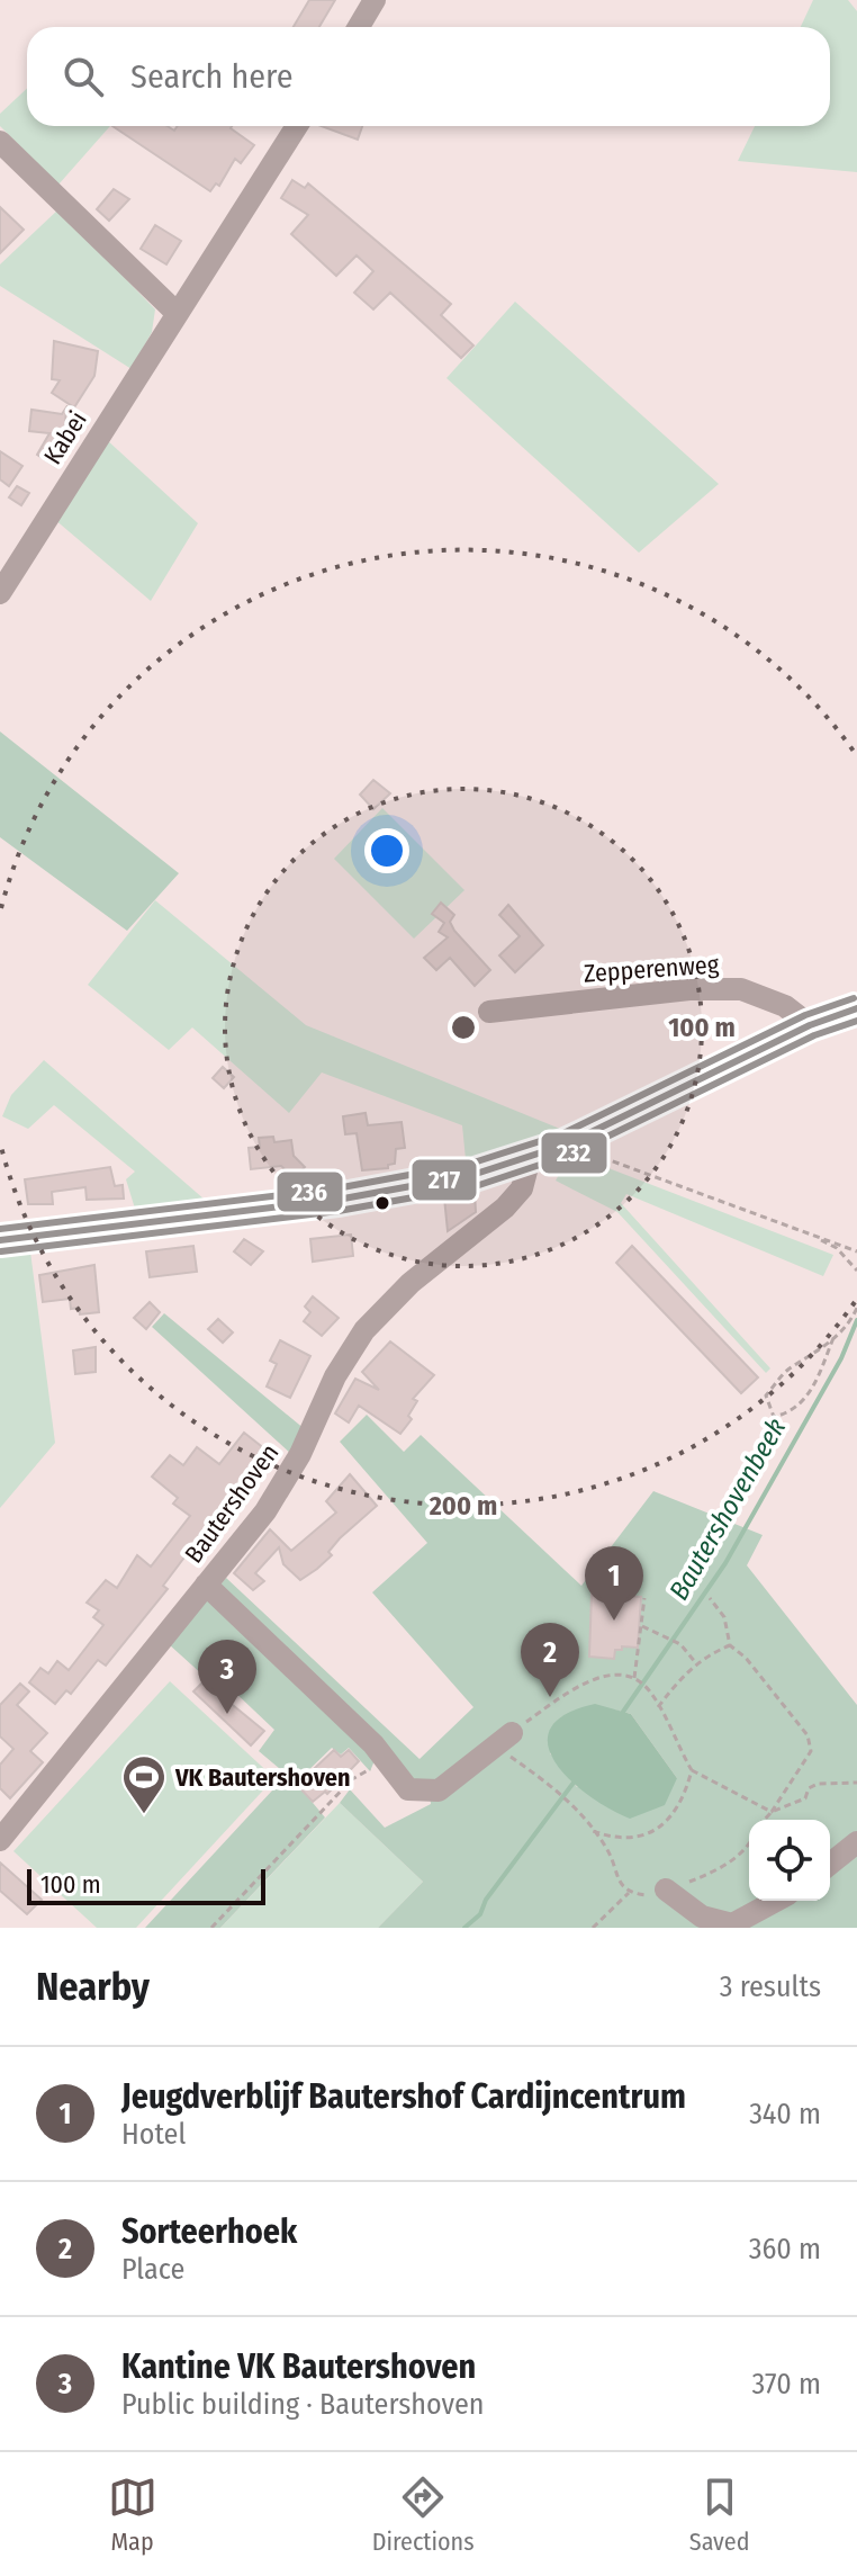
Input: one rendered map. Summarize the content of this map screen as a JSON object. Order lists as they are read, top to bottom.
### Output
{
  "streets": {
    "street": ["Kabei", "Zepperenweg", "Bautershoven"]
  },
  "water": ["Bautershovenbeek"],
  "places": {
    "sports": ["VK Bautershoven"]
  },
  "lines": ["transit line 236", "transit line 217", "transit line 232"],
  "scale_bar": "100 m",
  "page": {
    "search": "Search here",
    "pins": ["1", "2", "3"],
    "scale": "100 m",
    "heading": ["Nearby", "3 results"],
    "list": [
      {
        "mark": "1",
        "name": "Jeugdverblijf Bautershof Cardijncentrum",
        "note": "Hotel",
        "value": "340 m"
      },
      {
        "mark": "2",
        "name": "Sorteerhoek",
        "note": "Place",
        "value": "360 m"
      },
      {
        "mark": "3",
        "name": "Kantine VK Bautershoven",
        "note": "Public building · Bautershoven",
        "value": "370 m"
      }
    ],
    "nav": ["Map", "Directions", "Saved"]
  },
  "rings": ["100 m", "200 m"]
}
